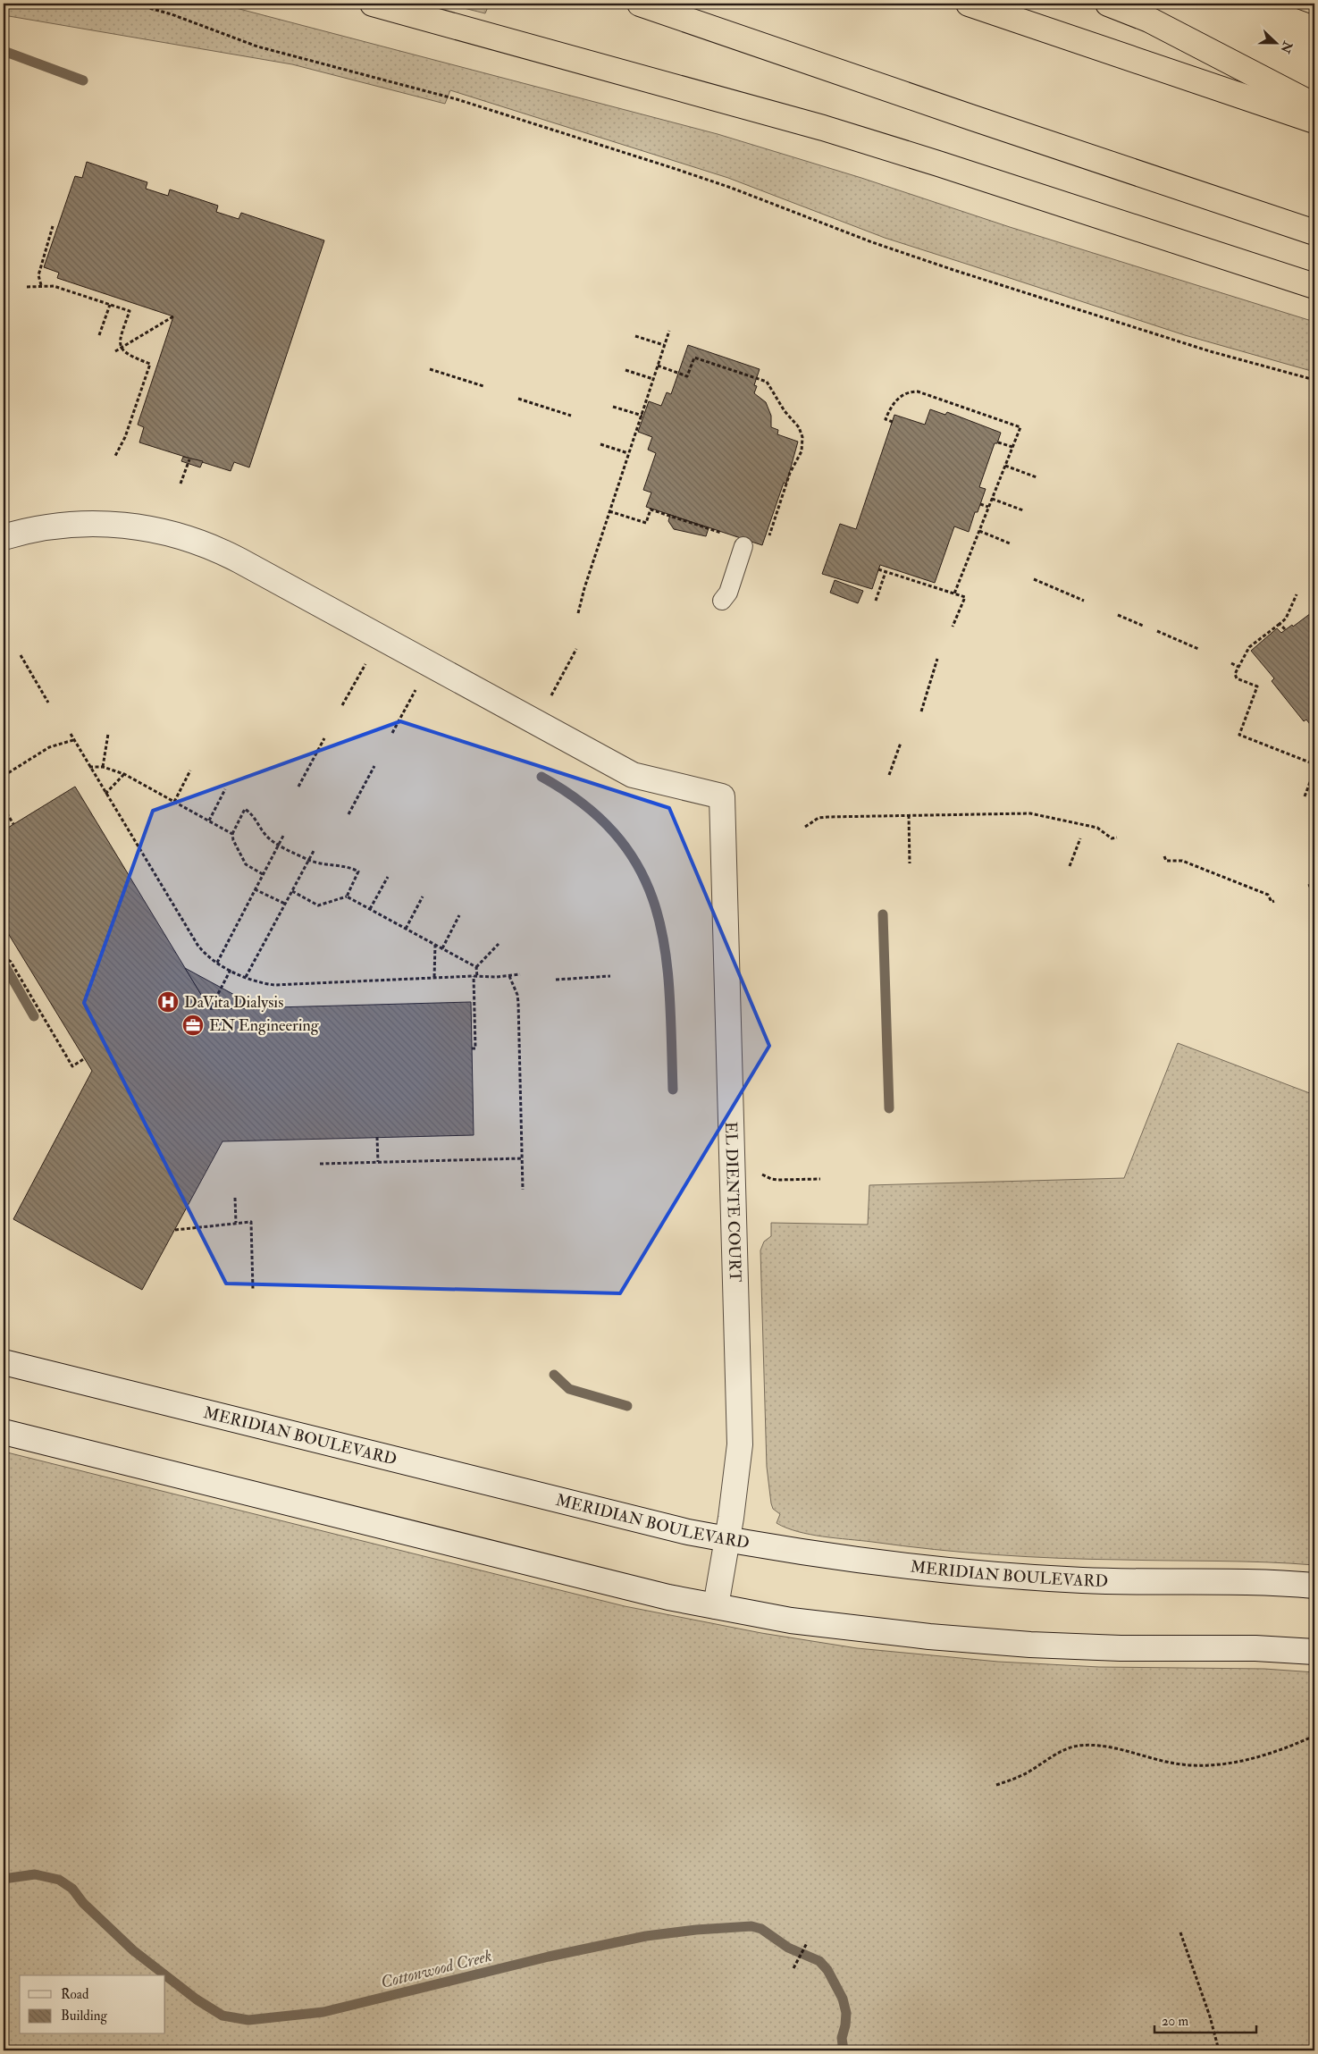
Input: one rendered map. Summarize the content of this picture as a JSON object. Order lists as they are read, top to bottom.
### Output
{
  "streets": {
    "main road": ["EL DIENTE COURT", "MERIDIAN BOULEVARD"]
  },
  "crossings": [
    ["EL DIENTE COURT", "MERIDIAN BOULEVARD"]
  ],
  "water": ["Cottonwood Creek"],
  "places": {
    "hospital": ["DaVita Dialysis"],
    "office": ["EN Engineering"]
  },
  "legend": ["Road", "Building"],
  "scale_bar": "20 m",
  "north": "right"
}
